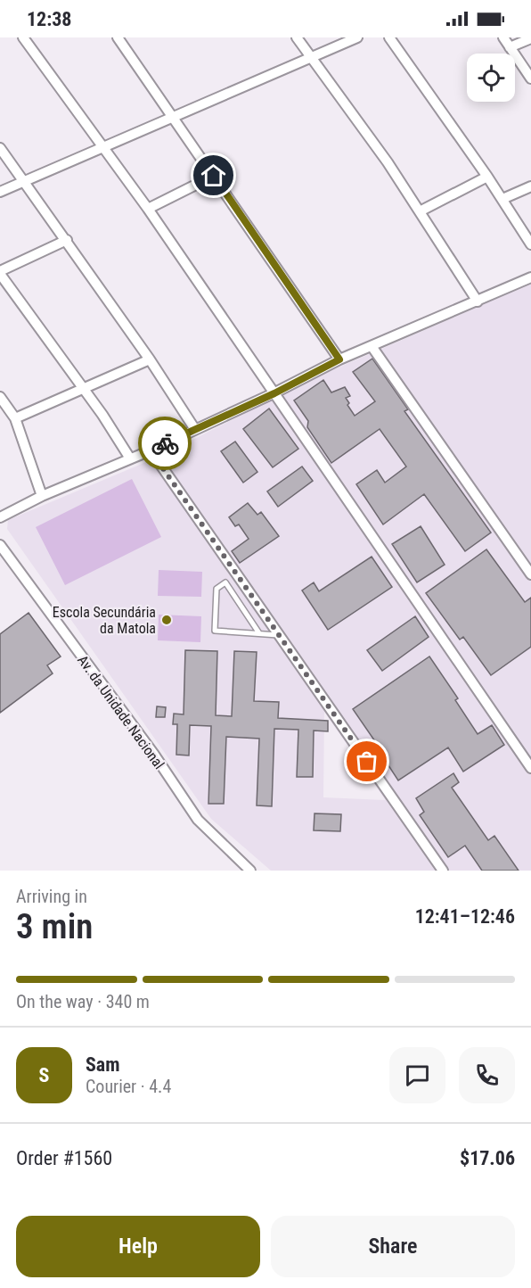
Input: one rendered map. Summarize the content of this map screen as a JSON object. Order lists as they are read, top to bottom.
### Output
{
  "streets": {
    "street": ["Av. da Unidade Nacional"]
  },
  "places": ["Escola Secundária da Matola"],
  "page": {
    "status": "12:38",
    "heading": ["3 min", "Arriving in", "12:41–12:46"],
    "panel": [
      "Sam",
      "Courier · 4.4",
      "Order #1560",
      "$17.06"
    ],
    "bar": "On the way · 340 m",
    "round": "S",
    "buttons": ["Help", "Share"]
  }
}
